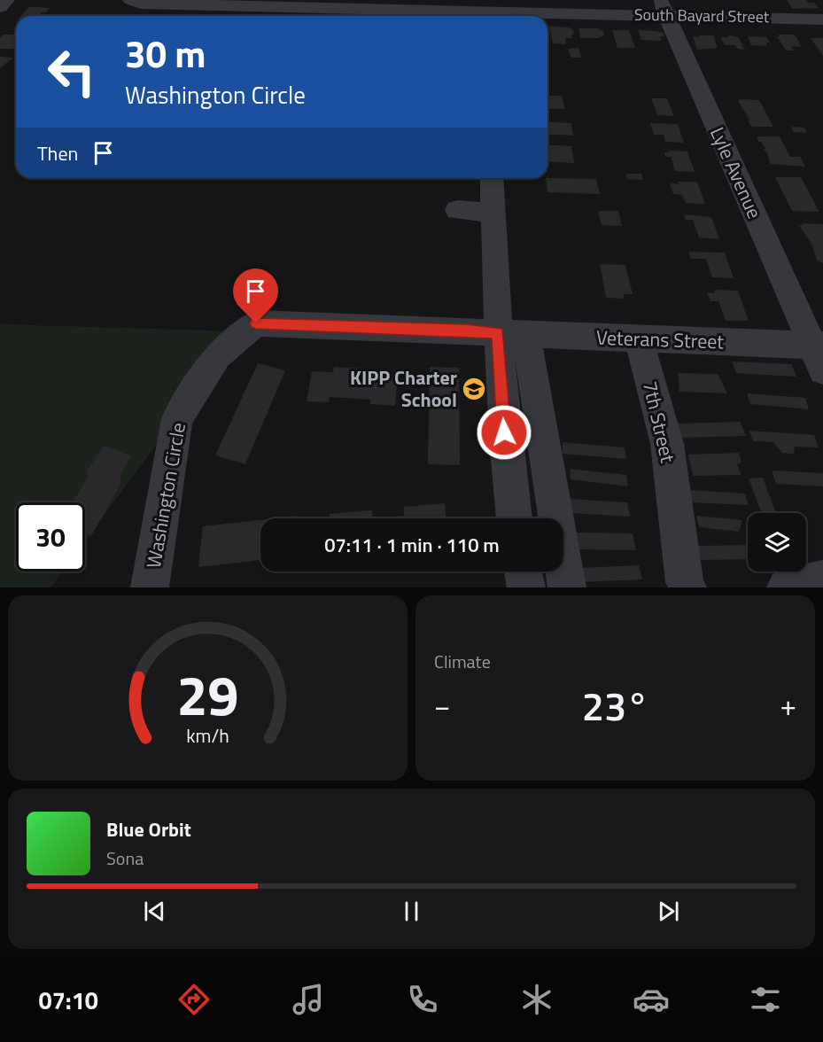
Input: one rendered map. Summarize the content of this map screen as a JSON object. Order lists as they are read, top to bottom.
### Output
{
  "streets": {
    "street": [
      "South Bayard Street",
      "Lyle Avenue",
      "Veterans Street",
      "7th Street",
      "Washington Circle"
    ]
  },
  "crossings": [
    ["South Bayard Street", "Lyle Avenue"],
    ["Lyle Avenue", "Veterans Street"],
    ["Veterans Street", "7th Street"],
    ["Veterans Street", "Washington Circle"]
  ],
  "places": {
    "school or university": ["KIPP Charter School"]
  },
  "page": {
    "turn": ["30 m", "Washington Circle"],
    "then": "Then",
    "limit": "30",
    "trip": "07:11 · 1 min · 110 m",
    "tile": "Climate",
    "heat": ["−", "23°", "+"],
    "song": ["Blue Orbit", "Sona"],
    "tabs": "07:10",
    "gauge": ["29", "km/h"]
  }
}
